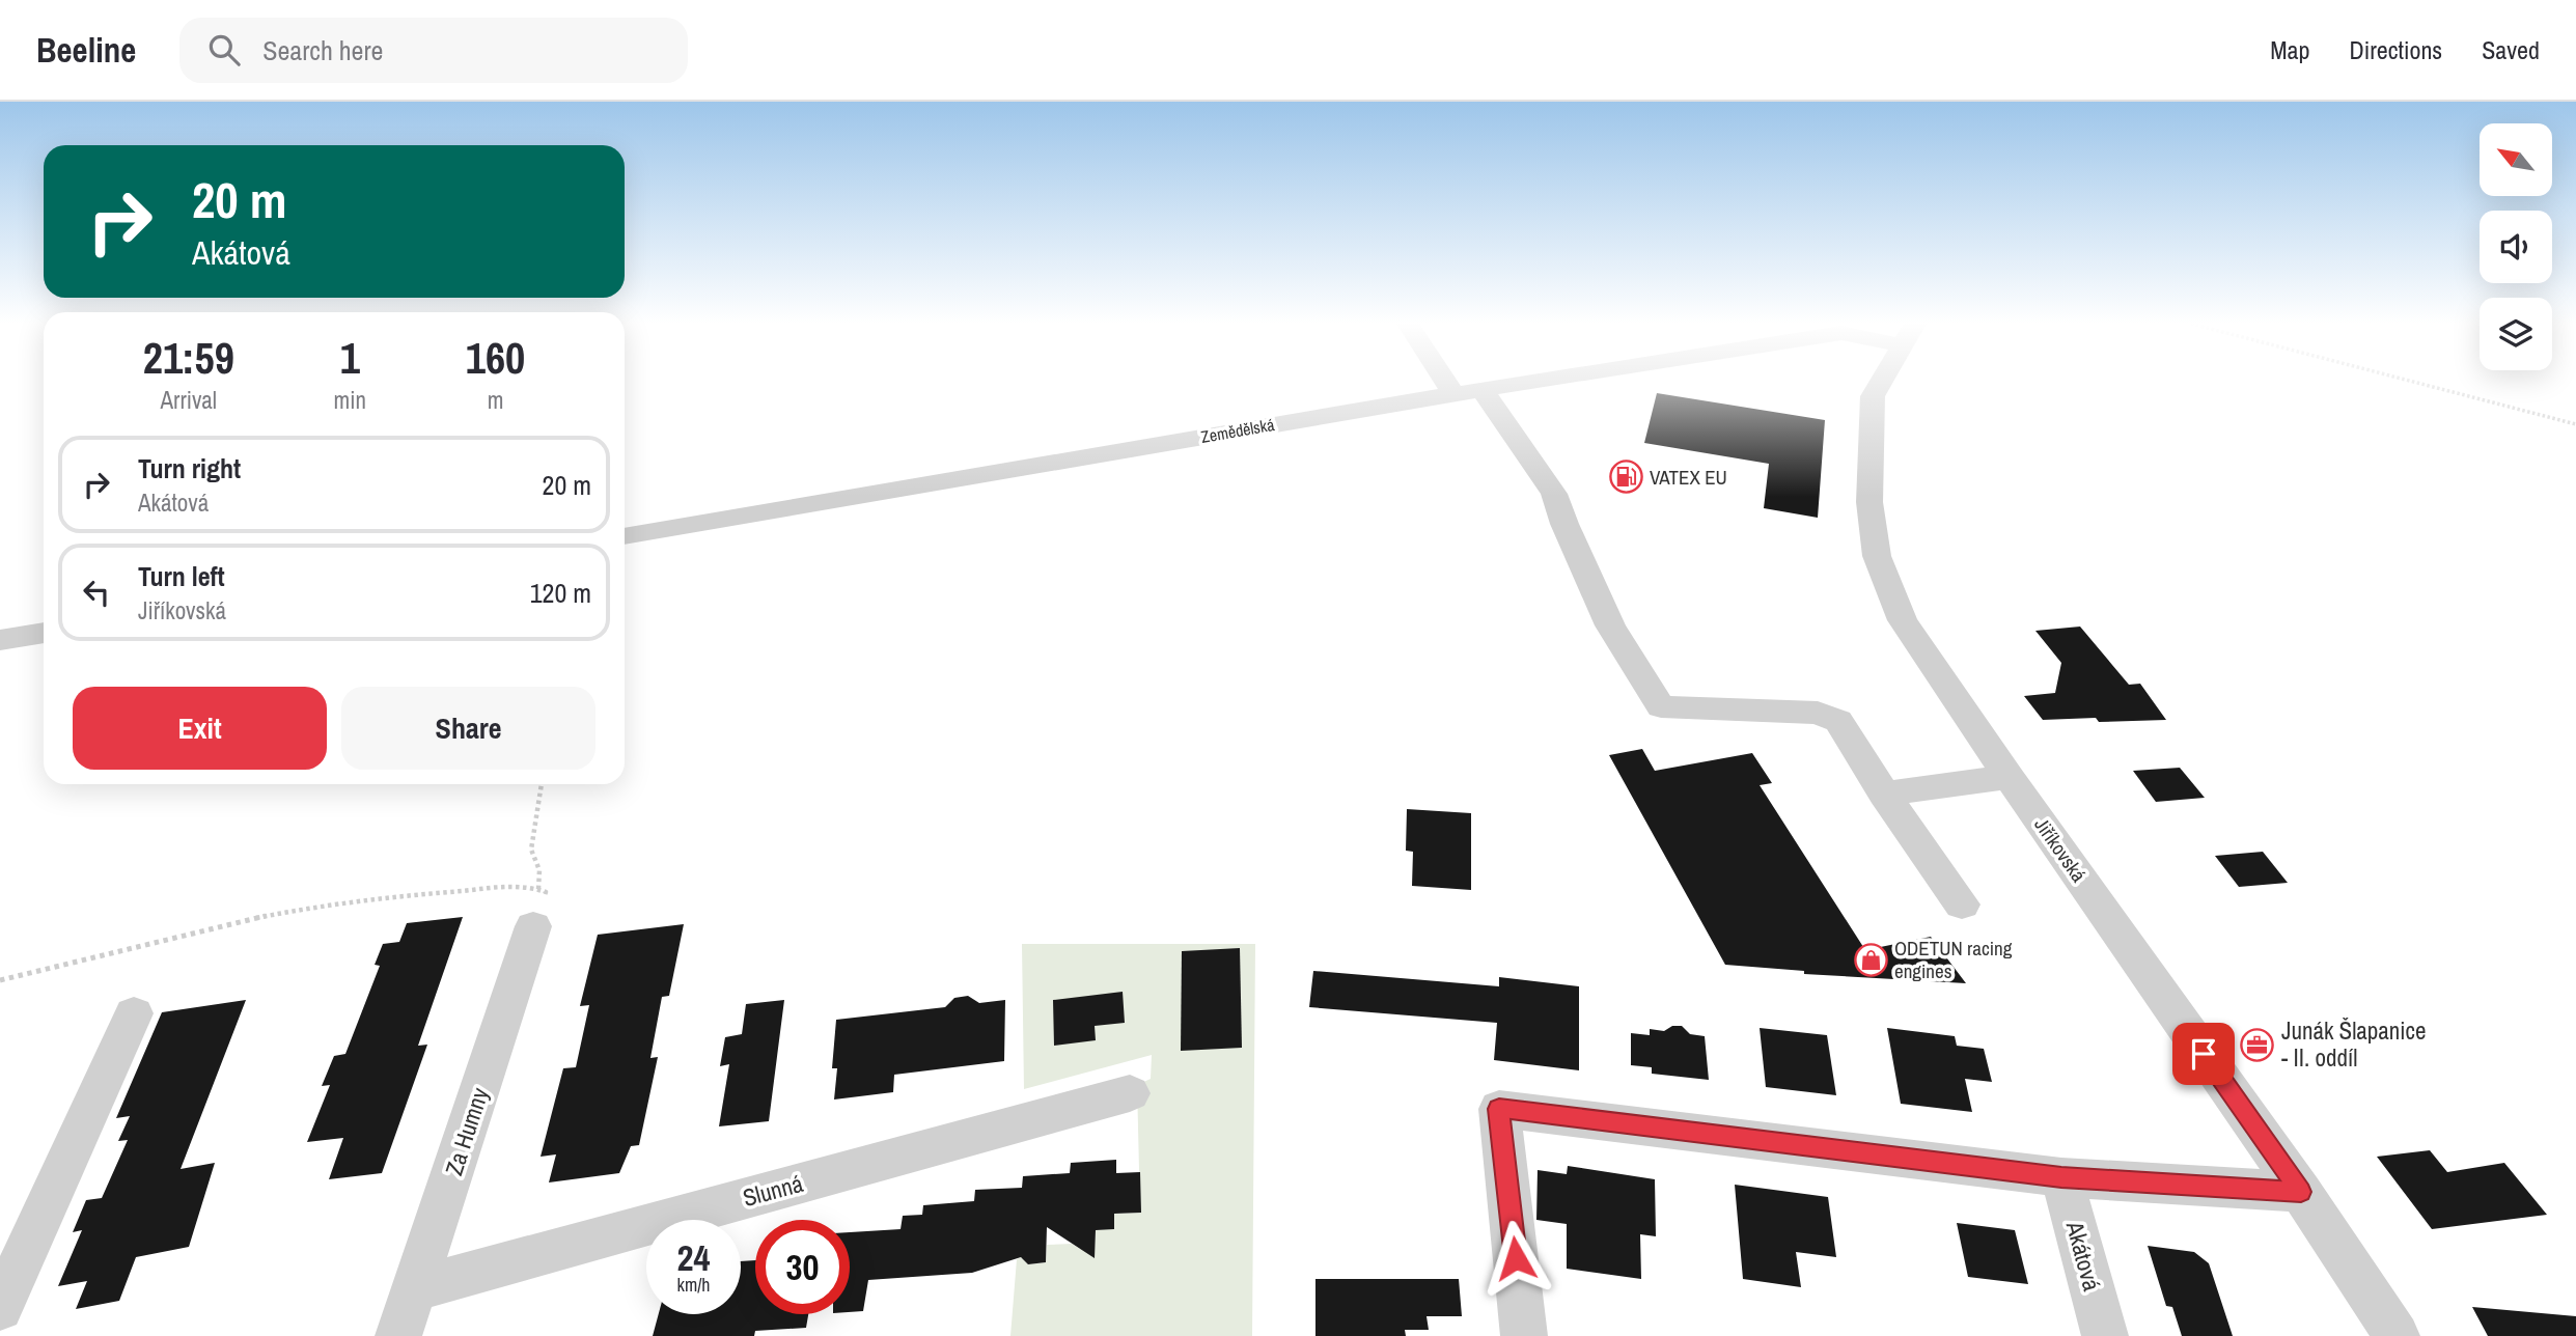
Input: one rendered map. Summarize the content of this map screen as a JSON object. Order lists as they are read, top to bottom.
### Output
{
  "streets": {
    "street": [
      "Zemědělská",
      "Jiříkovská",
      "Za Humny",
      "Slunná",
      "Akátová"
    ]
  },
  "crossings": [
    ["Za Humny", "Slunná"]
  ],
  "places": {
    "fuel station": ["VATEX EU"],
    "shop": ["ODETUN racing engines"],
    "office": ["Junák Šlapanice - II. oddíl"]
  },
  "north": "top left",
  "page": {
    "header": "Beeline",
    "search": "Search here",
    "nav": ["Map", "Directions", "Saved"],
    "turn": ["20 m", "Akátová"],
    "eta": [
      "21:59",
      "Arrival",
      "1",
      "min",
      "160",
      "m"
    ],
    "list": [
      {
        "name": "Turn right",
        "note": "Akátová",
        "value": "20 m"
      },
      {
        "name": "Turn left",
        "note": "Jiříkovská",
        "value": "120 m"
      }
    ],
    "buttons": ["Exit", "Share"],
    "speed": "24 km/h",
    "limit": "30"
  }
}
